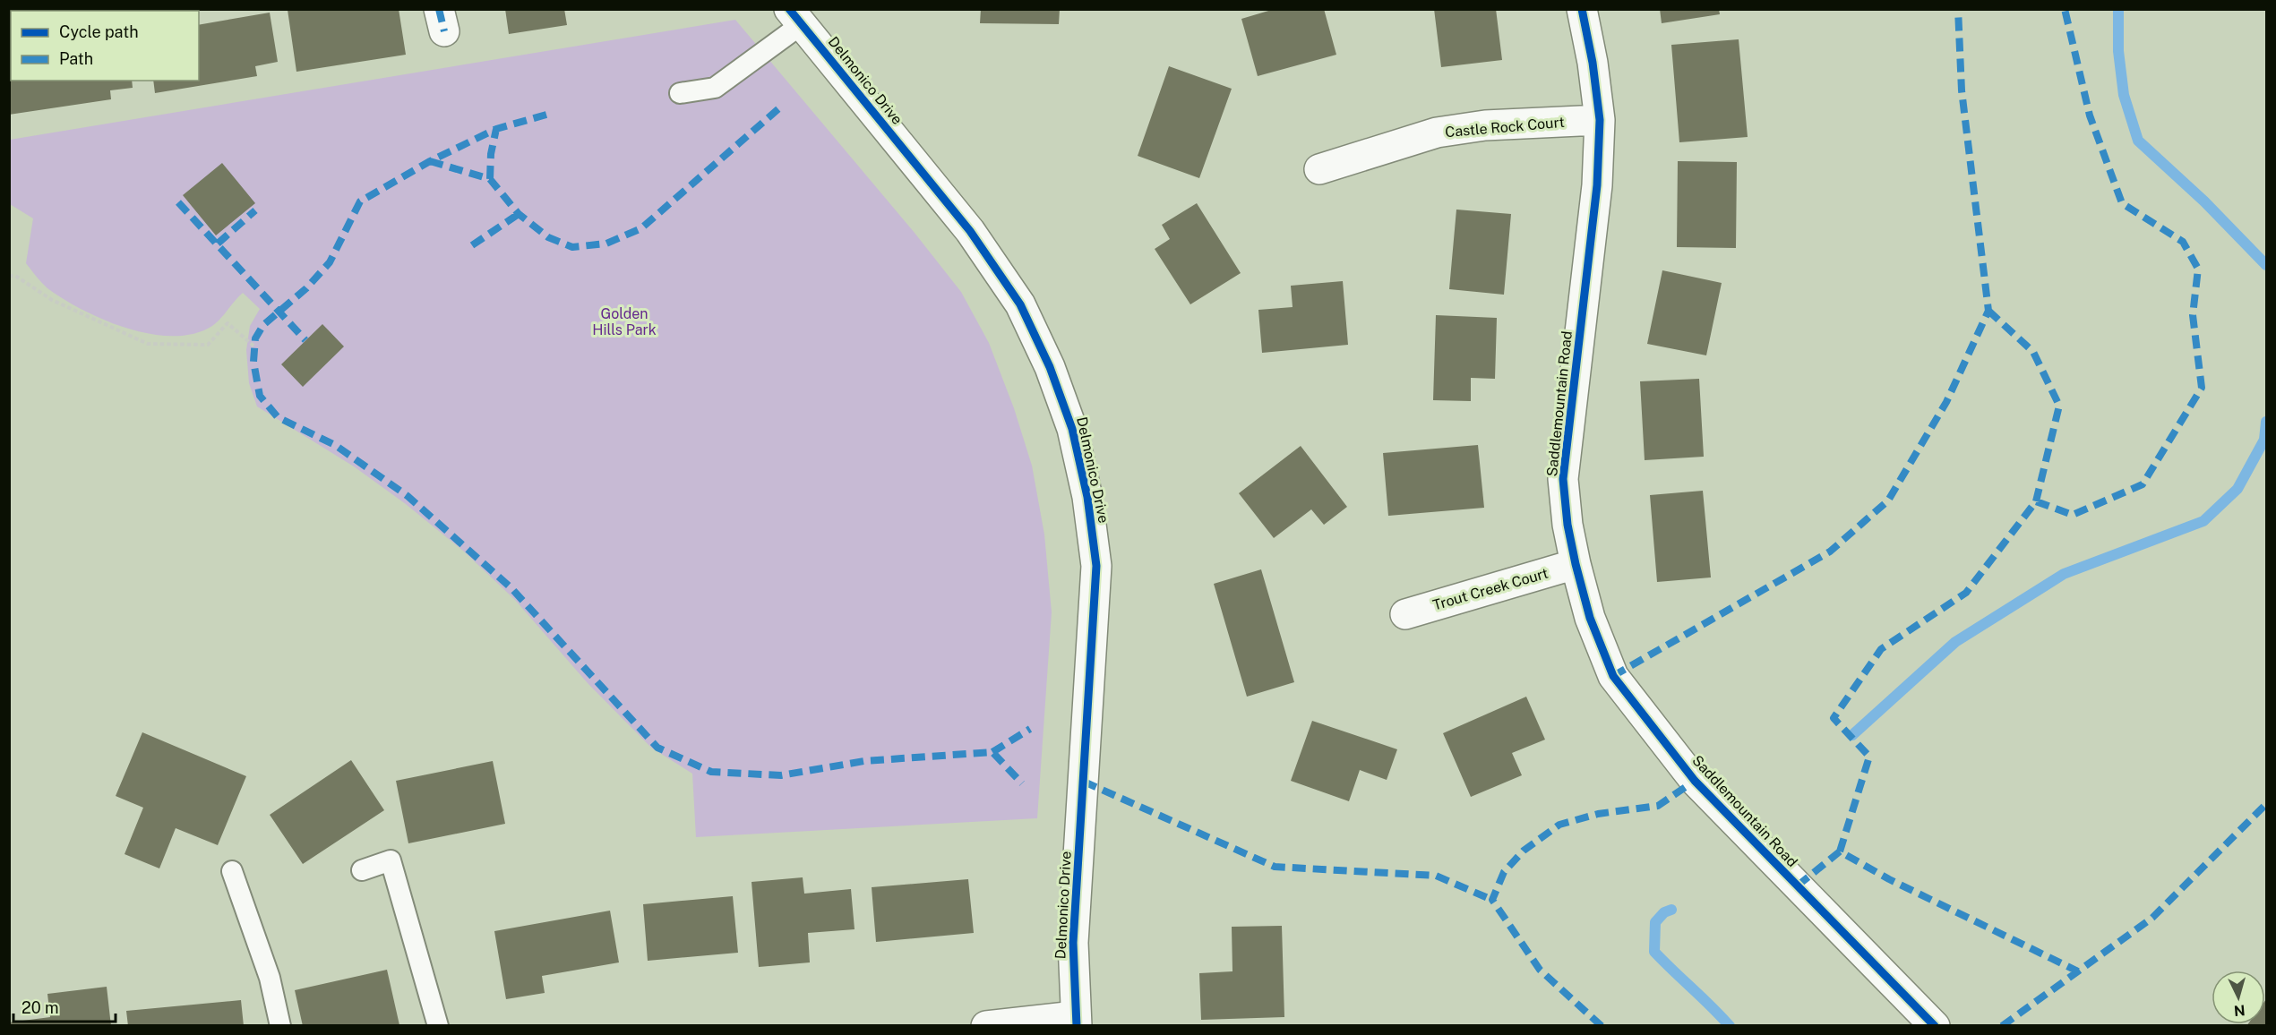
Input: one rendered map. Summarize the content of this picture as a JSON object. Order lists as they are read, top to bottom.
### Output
{
  "streets": {
    "street": [
      "Delmonico Drive",
      "Castle Rock Court",
      "Saddlemountain Road",
      "Trout Creek Court"
    ]
  },
  "crossings": [
    ["Castle Rock Court", "Saddlemountain Road"],
    ["Saddlemountain Road", "Trout Creek Court"]
  ],
  "parks": ["Golden Hills Park"],
  "legend": ["Cycle path", "Path"],
  "scale_bar": "20 m",
  "north": "bottom"
}
